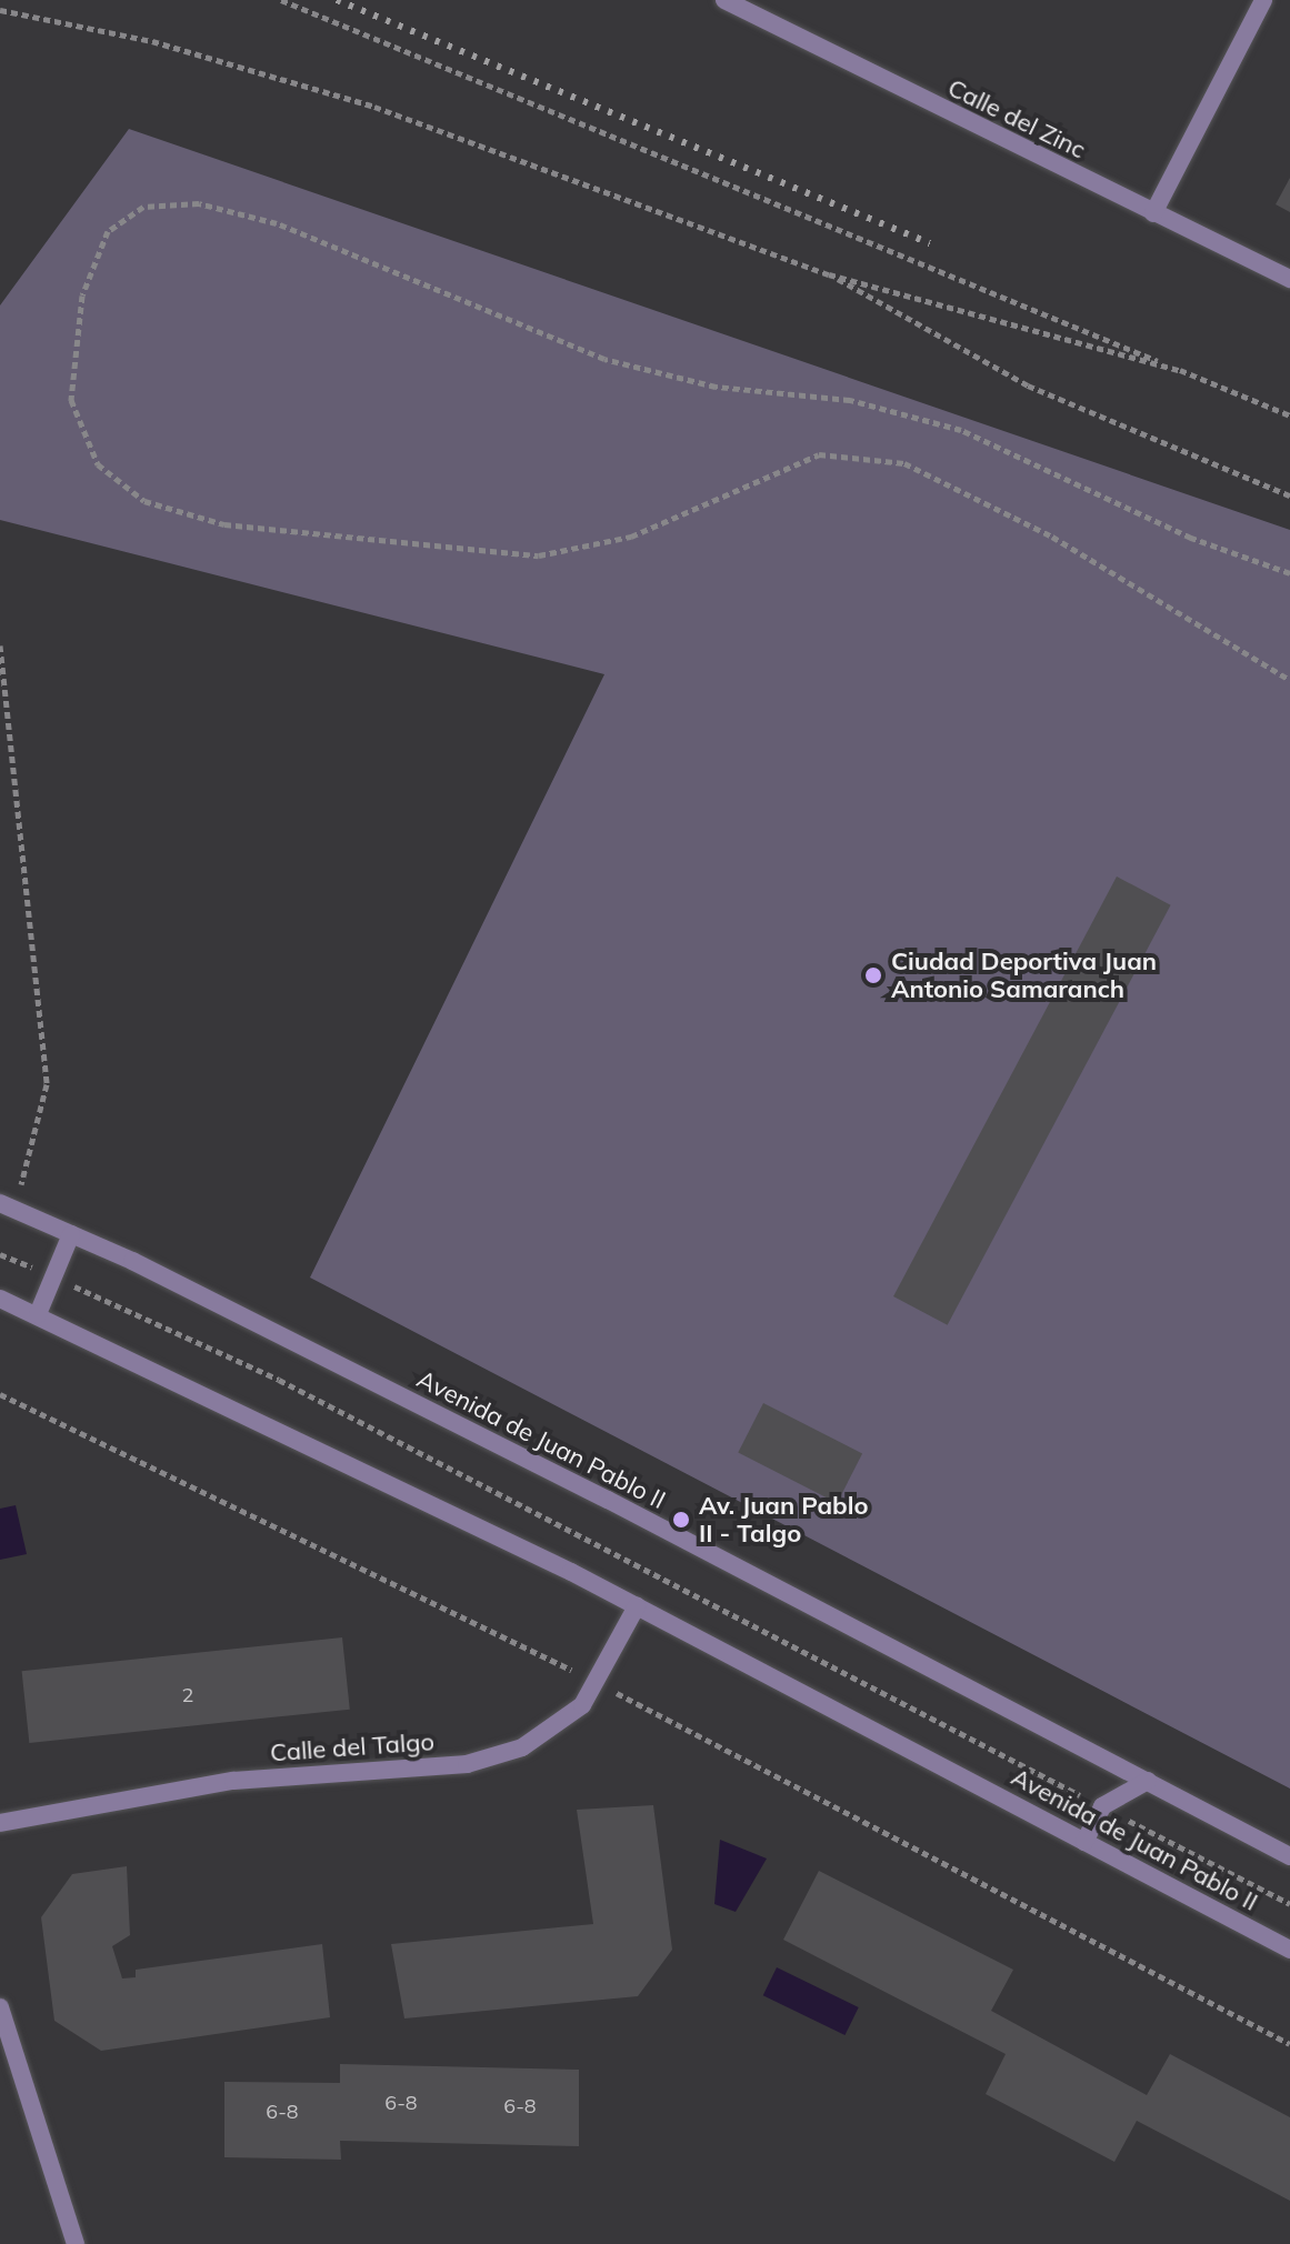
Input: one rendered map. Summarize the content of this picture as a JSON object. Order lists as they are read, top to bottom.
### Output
{
  "streets": {
    "street": ["Calle del Zinc", "Avenida de Juan Pablo II", "Calle del Talgo"]
  },
  "crossings": [
    ["Avenida de Juan Pablo II", "Calle del Talgo"]
  ],
  "places": ["Ciudad Deportiva Juan Antonio Samaranch", "Av. Juan Pablo II - Talgo"],
  "house_numbers": [
    "2",
    "6-8",
    "6-8",
    "6-8"
  ]
}
